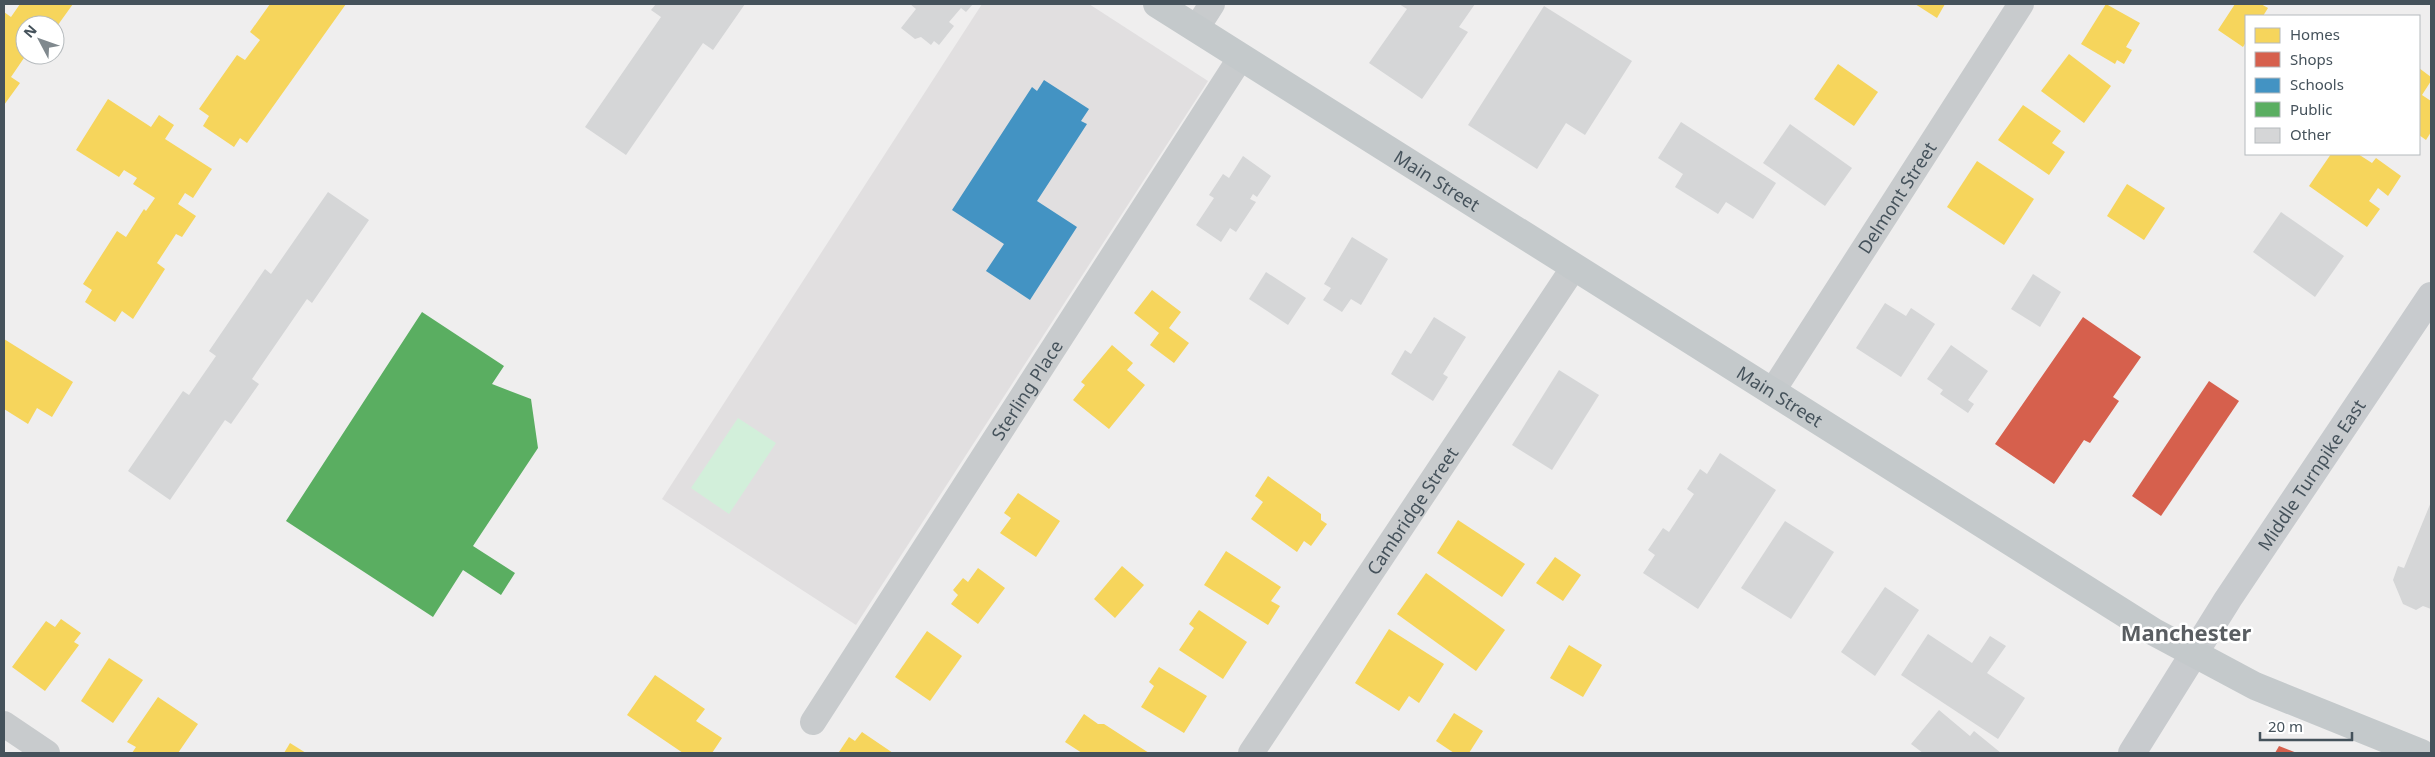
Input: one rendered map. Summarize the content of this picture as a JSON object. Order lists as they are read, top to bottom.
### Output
{
  "streets": {
    "main road": ["Main Street", "Middle Turnpike East"],
    "street": ["Delmont Street", "Sterling Place", "Cambridge Street"]
  },
  "crossings": [
    ["Main Street", "Delmont Street"],
    ["Main Street", "Sterling Place"],
    ["Main Street", "Middle Turnpike East"],
    ["Main Street", "Cambridge Street"]
  ],
  "districts": ["Manchester"],
  "legend": [
    "Homes",
    "Shops",
    "Schools",
    "Public",
    "Other"
  ],
  "scale_bar": "20 m",
  "north": "top left"
}
